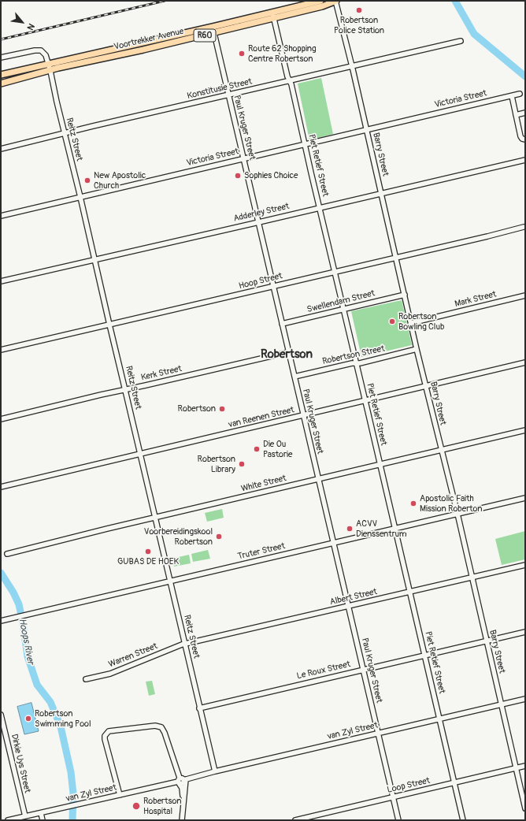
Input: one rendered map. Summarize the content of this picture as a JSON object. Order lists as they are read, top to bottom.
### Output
{
  "streets": {
    "main road": ["R60", "Voortrekker Avenue"],
    "street": [
      "Konstitusie Street",
      "Victoria Street",
      "Paul Kruger Street",
      "Reitz Street",
      "Barry Street",
      "Piet Retief Street",
      "Adderley Street",
      "Hoop Street",
      "Mark Street",
      "Swellendam Street",
      "Robertson Street",
      "Kerk Street",
      "van Reenen Street",
      "White Street",
      "Truter Street",
      "Albert Street",
      "Warren Street",
      "Le Roux Street",
      "van Zyl Street",
      "Dirkie Uys Street",
      "Loop Street"
    ]
  },
  "crossings": [
    ["Voortrekker Avenue", "Paul Kruger Street"],
    ["Voortrekker Avenue", "Reitz Street"],
    ["Voortrekker Avenue", "Barry Street"],
    ["Voortrekker Avenue", "Piet Retief Street"],
    ["Konstitusie Street", "Paul Kruger Street"],
    ["Konstitusie Street", "Reitz Street"],
    ["Konstitusie Street", "Barry Street"],
    ["Konstitusie Street", "Piet Retief Street"],
    ["Victoria Street", "Paul Kruger Street"],
    ["Victoria Street", "Reitz Street"],
    ["Victoria Street", "Barry Street"],
    ["Victoria Street", "Piet Retief Street"],
    ["Paul Kruger Street", "Adderley Street"],
    ["Paul Kruger Street", "Hoop Street"],
    ["Paul Kruger Street", "Swellendam Street"],
    ["Paul Kruger Street", "Robertson Street"],
    ["Paul Kruger Street", "Kerk Street"],
    ["Paul Kruger Street", "van Reenen Street"],
    ["Paul Kruger Street", "White Street"],
    ["Paul Kruger Street", "Truter Street"],
    ["Paul Kruger Street", "Albert Street"],
    ["Paul Kruger Street", "Le Roux Street"],
    ["Paul Kruger Street", "van Zyl Street"],
    ["Paul Kruger Street", "Loop Street"],
    ["Reitz Street", "Adderley Street"],
    ["Reitz Street", "Hoop Street"],
    ["Reitz Street", "Kerk Street"],
    ["Reitz Street", "van Reenen Street"],
    ["Reitz Street", "White Street"],
    ["Reitz Street", "Truter Street"],
    ["Reitz Street", "Albert Street"],
    ["Reitz Street", "Warren Street"],
    ["Reitz Street", "Le Roux Street"],
    ["Reitz Street", "van Zyl Street"],
    ["Barry Street", "Adderley Street"],
    ["Barry Street", "Hoop Street"],
    ["Barry Street", "Mark Street"],
    ["Barry Street", "Swellendam Street"],
    ["Barry Street", "Robertson Street"],
    ["Barry Street", "van Reenen Street"],
    ["Barry Street", "White Street"],
    ["Barry Street", "Truter Street"],
    ["Barry Street", "Albert Street"],
    ["Barry Street", "Le Roux Street"],
    ["Barry Street", "van Zyl Street"],
    ["Barry Street", "Loop Street"],
    ["Piet Retief Street", "Adderley Street"],
    ["Piet Retief Street", "Hoop Street"],
    ["Piet Retief Street", "Swellendam Street"],
    ["Piet Retief Street", "Robertson Street"],
    ["Piet Retief Street", "van Reenen Street"],
    ["Piet Retief Street", "White Street"],
    ["Piet Retief Street", "Truter Street"],
    ["Piet Retief Street", "Albert Street"],
    ["Piet Retief Street", "Le Roux Street"],
    ["Piet Retief Street", "van Zyl Street"],
    ["Piet Retief Street", "Loop Street"],
    ["Albert Street", "Warren Street"],
    ["van Zyl Street", "Dirkie Uys Street"]
  ],
  "districts": ["Robertson"],
  "water": ["Hoops River"],
  "places": [
    "Robertson Police Station",
    "Route 62 Shopping Centre Robertson",
    "Sophies Choice",
    "New Apostolic Church",
    "Robertson Bowling Club",
    "Robertson",
    "Die Ou Pastorie",
    "Robertson Library",
    "Apostolic Faith Mission Roberton",
    "ACVV Dienssentrum",
    "Voorbereidingskool Robertson",
    "GUBAS DE HOEK",
    "Robertson Swimming Pool",
    "Robertson Hospital"
  ],
  "north": "bottom right"
}
